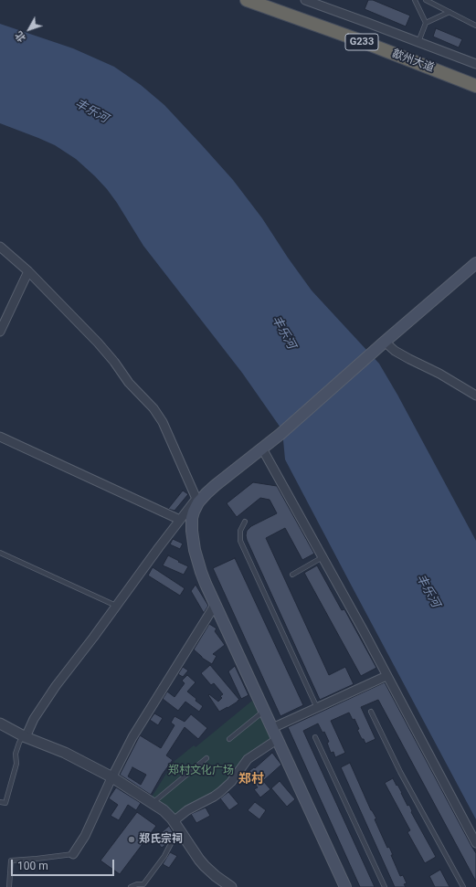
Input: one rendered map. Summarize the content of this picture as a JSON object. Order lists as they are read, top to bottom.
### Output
{
  "streets": {
    "highway": ["G233", "歙州大道"]
  },
  "districts": ["郑村"],
  "water": ["丰乐河"],
  "parks": ["郑村文化广场"],
  "places": ["郑氏宗祠"],
  "scale_bar": "100 m",
  "north": "bottom left"
}
